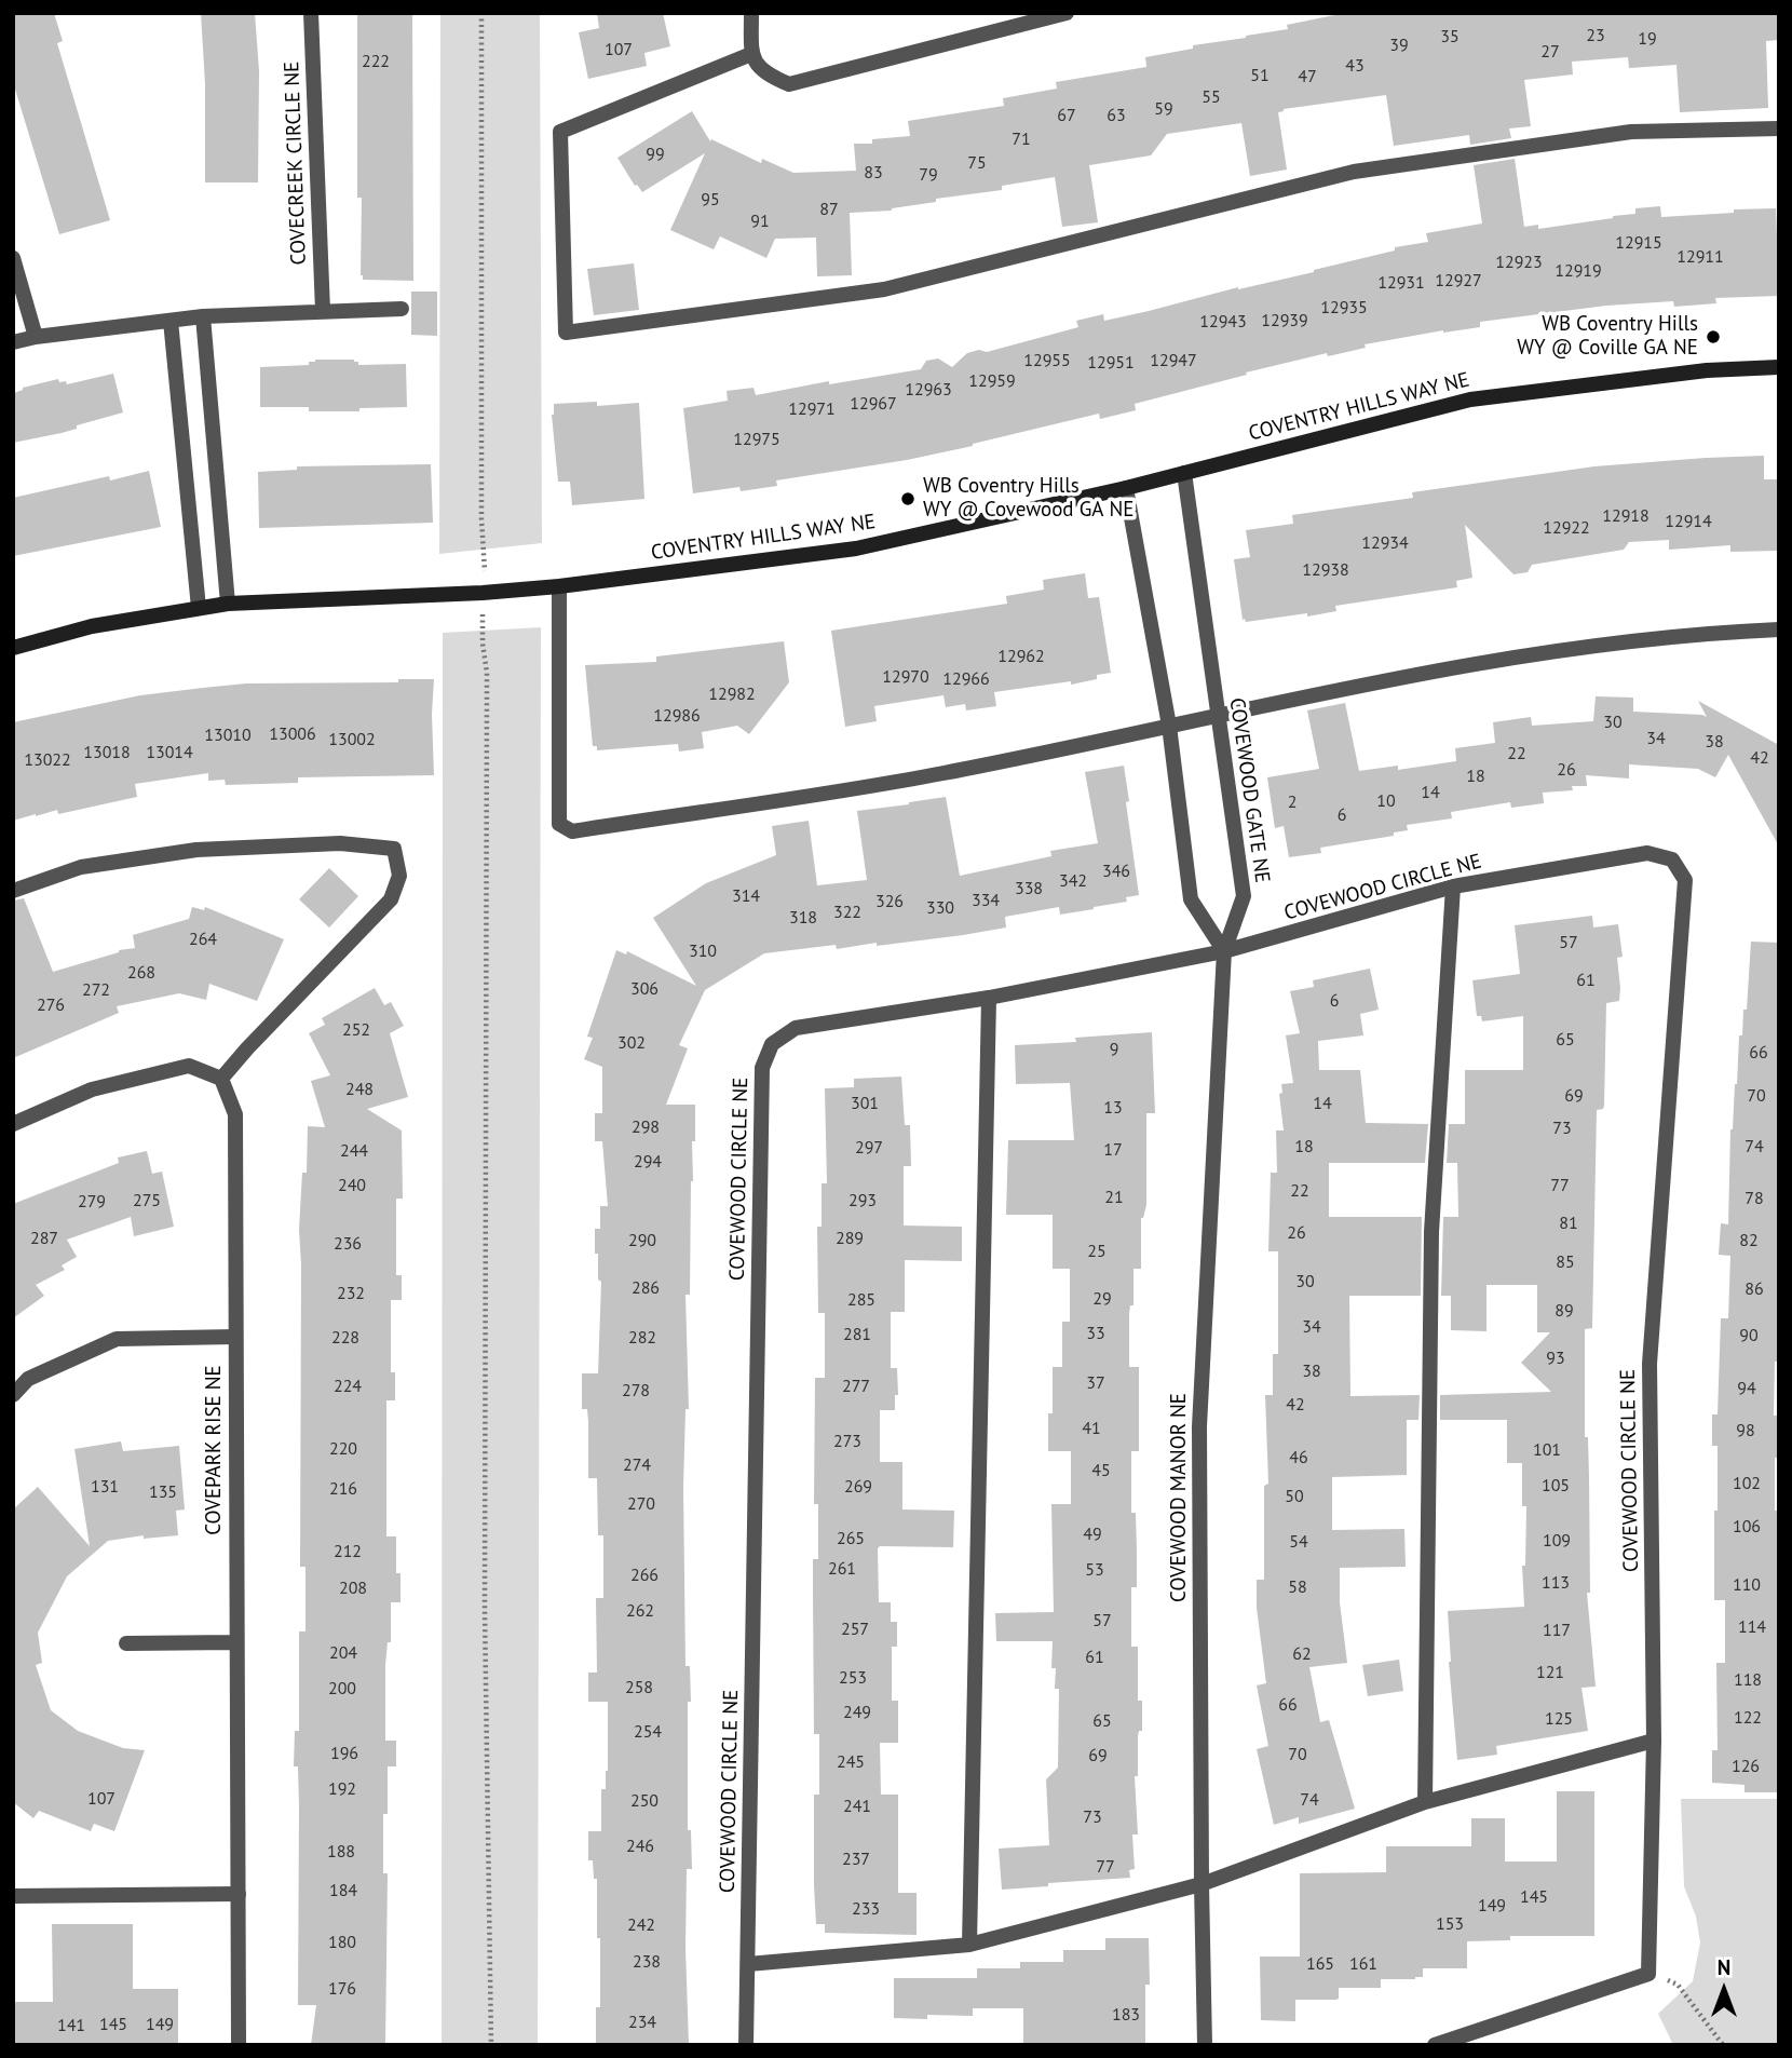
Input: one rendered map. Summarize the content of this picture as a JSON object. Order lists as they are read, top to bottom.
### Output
{
  "streets": {
    "street": [
      "COVECREEK CIRCLE NE",
      "COVENTRY HILLS WAY NE",
      "COVEWOOD GATE NE",
      "COVEWOOD CIRCLE NE",
      "COVEPARK RISE NE",
      "COVEWOOD MANOR NE"
    ]
  },
  "crossings": [
    ["COVENTRY HILLS WAY NE", "COVEWOOD GATE NE"],
    ["COVEWOOD GATE NE", "COVEWOOD CIRCLE NE"],
    ["COVEWOOD GATE NE", "COVEWOOD MANOR NE"],
    ["COVEWOOD CIRCLE NE", "COVEWOOD MANOR NE"]
  ],
  "places": ["WB Coventry Hills WY @ Coville GA NE", "WB Coventry Hills WY @ Covewood GA NE"],
  "house_numbers": [
    "23",
    "35",
    "19",
    "39",
    "107",
    "27",
    "222",
    "43",
    "51",
    "47",
    "55",
    "59",
    "67",
    "63",
    "71",
    "99",
    "75",
    "83",
    "79",
    "95",
    "87",
    "91",
    "12915",
    "12911",
    "12923",
    "12919",
    "12927",
    "12931",
    "12935",
    "12939",
    "12943",
    "12955",
    "12947",
    "12951",
    "12959",
    "12963",
    "12967",
    "12971",
    "12975",
    "12918",
    "12914",
    "12922",
    "12934",
    "12938",
    "12962",
    "12970",
    "12966",
    "12982",
    "12986",
    "30",
    "13006",
    "13010",
    "34",
    "13002",
    "38",
    "13018",
    "13014",
    "22",
    "42",
    "13022",
    "26",
    "18",
    "14",
    "10",
    "2",
    "6",
    "346",
    "342",
    "338",
    "314",
    "334",
    "326",
    "330",
    "322",
    "318",
    "264",
    "57",
    "310",
    "268",
    "61",
    "306",
    "272",
    "6",
    "276",
    "252",
    "65",
    "302",
    "9",
    "66",
    "248",
    "69",
    "70",
    "301",
    "14",
    "13",
    "298",
    "73",
    "18",
    "74",
    "297",
    "17",
    "244",
    "294",
    "240",
    "77",
    "22",
    "21",
    "78",
    "275",
    "293",
    "279",
    "81",
    "26",
    "287",
    "289",
    "290",
    "82",
    "236",
    "25",
    "85",
    "30",
    "286",
    "86",
    "232",
    "29",
    "285",
    "89",
    "34",
    "33",
    "281",
    "90",
    "228",
    "282",
    "93",
    "38",
    "37",
    "224",
    "277",
    "94",
    "278",
    "42",
    "41",
    "98",
    "273",
    "220",
    "101",
    "46",
    "274",
    "45",
    "102",
    "105",
    "131",
    "269",
    "216",
    "135",
    "50",
    "270",
    "106",
    "49",
    "265",
    "109",
    "54",
    "212",
    "261",
    "53",
    "266",
    "113",
    "110",
    "58",
    "208",
    "262",
    "57",
    "114",
    "257",
    "117",
    "204",
    "62",
    "61",
    "121",
    "253",
    "118",
    "258",
    "200",
    "66",
    "249",
    "122",
    "125",
    "65",
    "254",
    "196",
    "70",
    "69",
    "245",
    "126",
    "192",
    "107",
    "74",
    "250",
    "241",
    "73",
    "246",
    "188",
    "237",
    "77",
    "184",
    "145",
    "149",
    "233",
    "153",
    "242",
    "180",
    "238",
    "165",
    "161",
    "176",
    "183",
    "234",
    "145",
    "149",
    "141"
  ],
  "north": "top"
}
